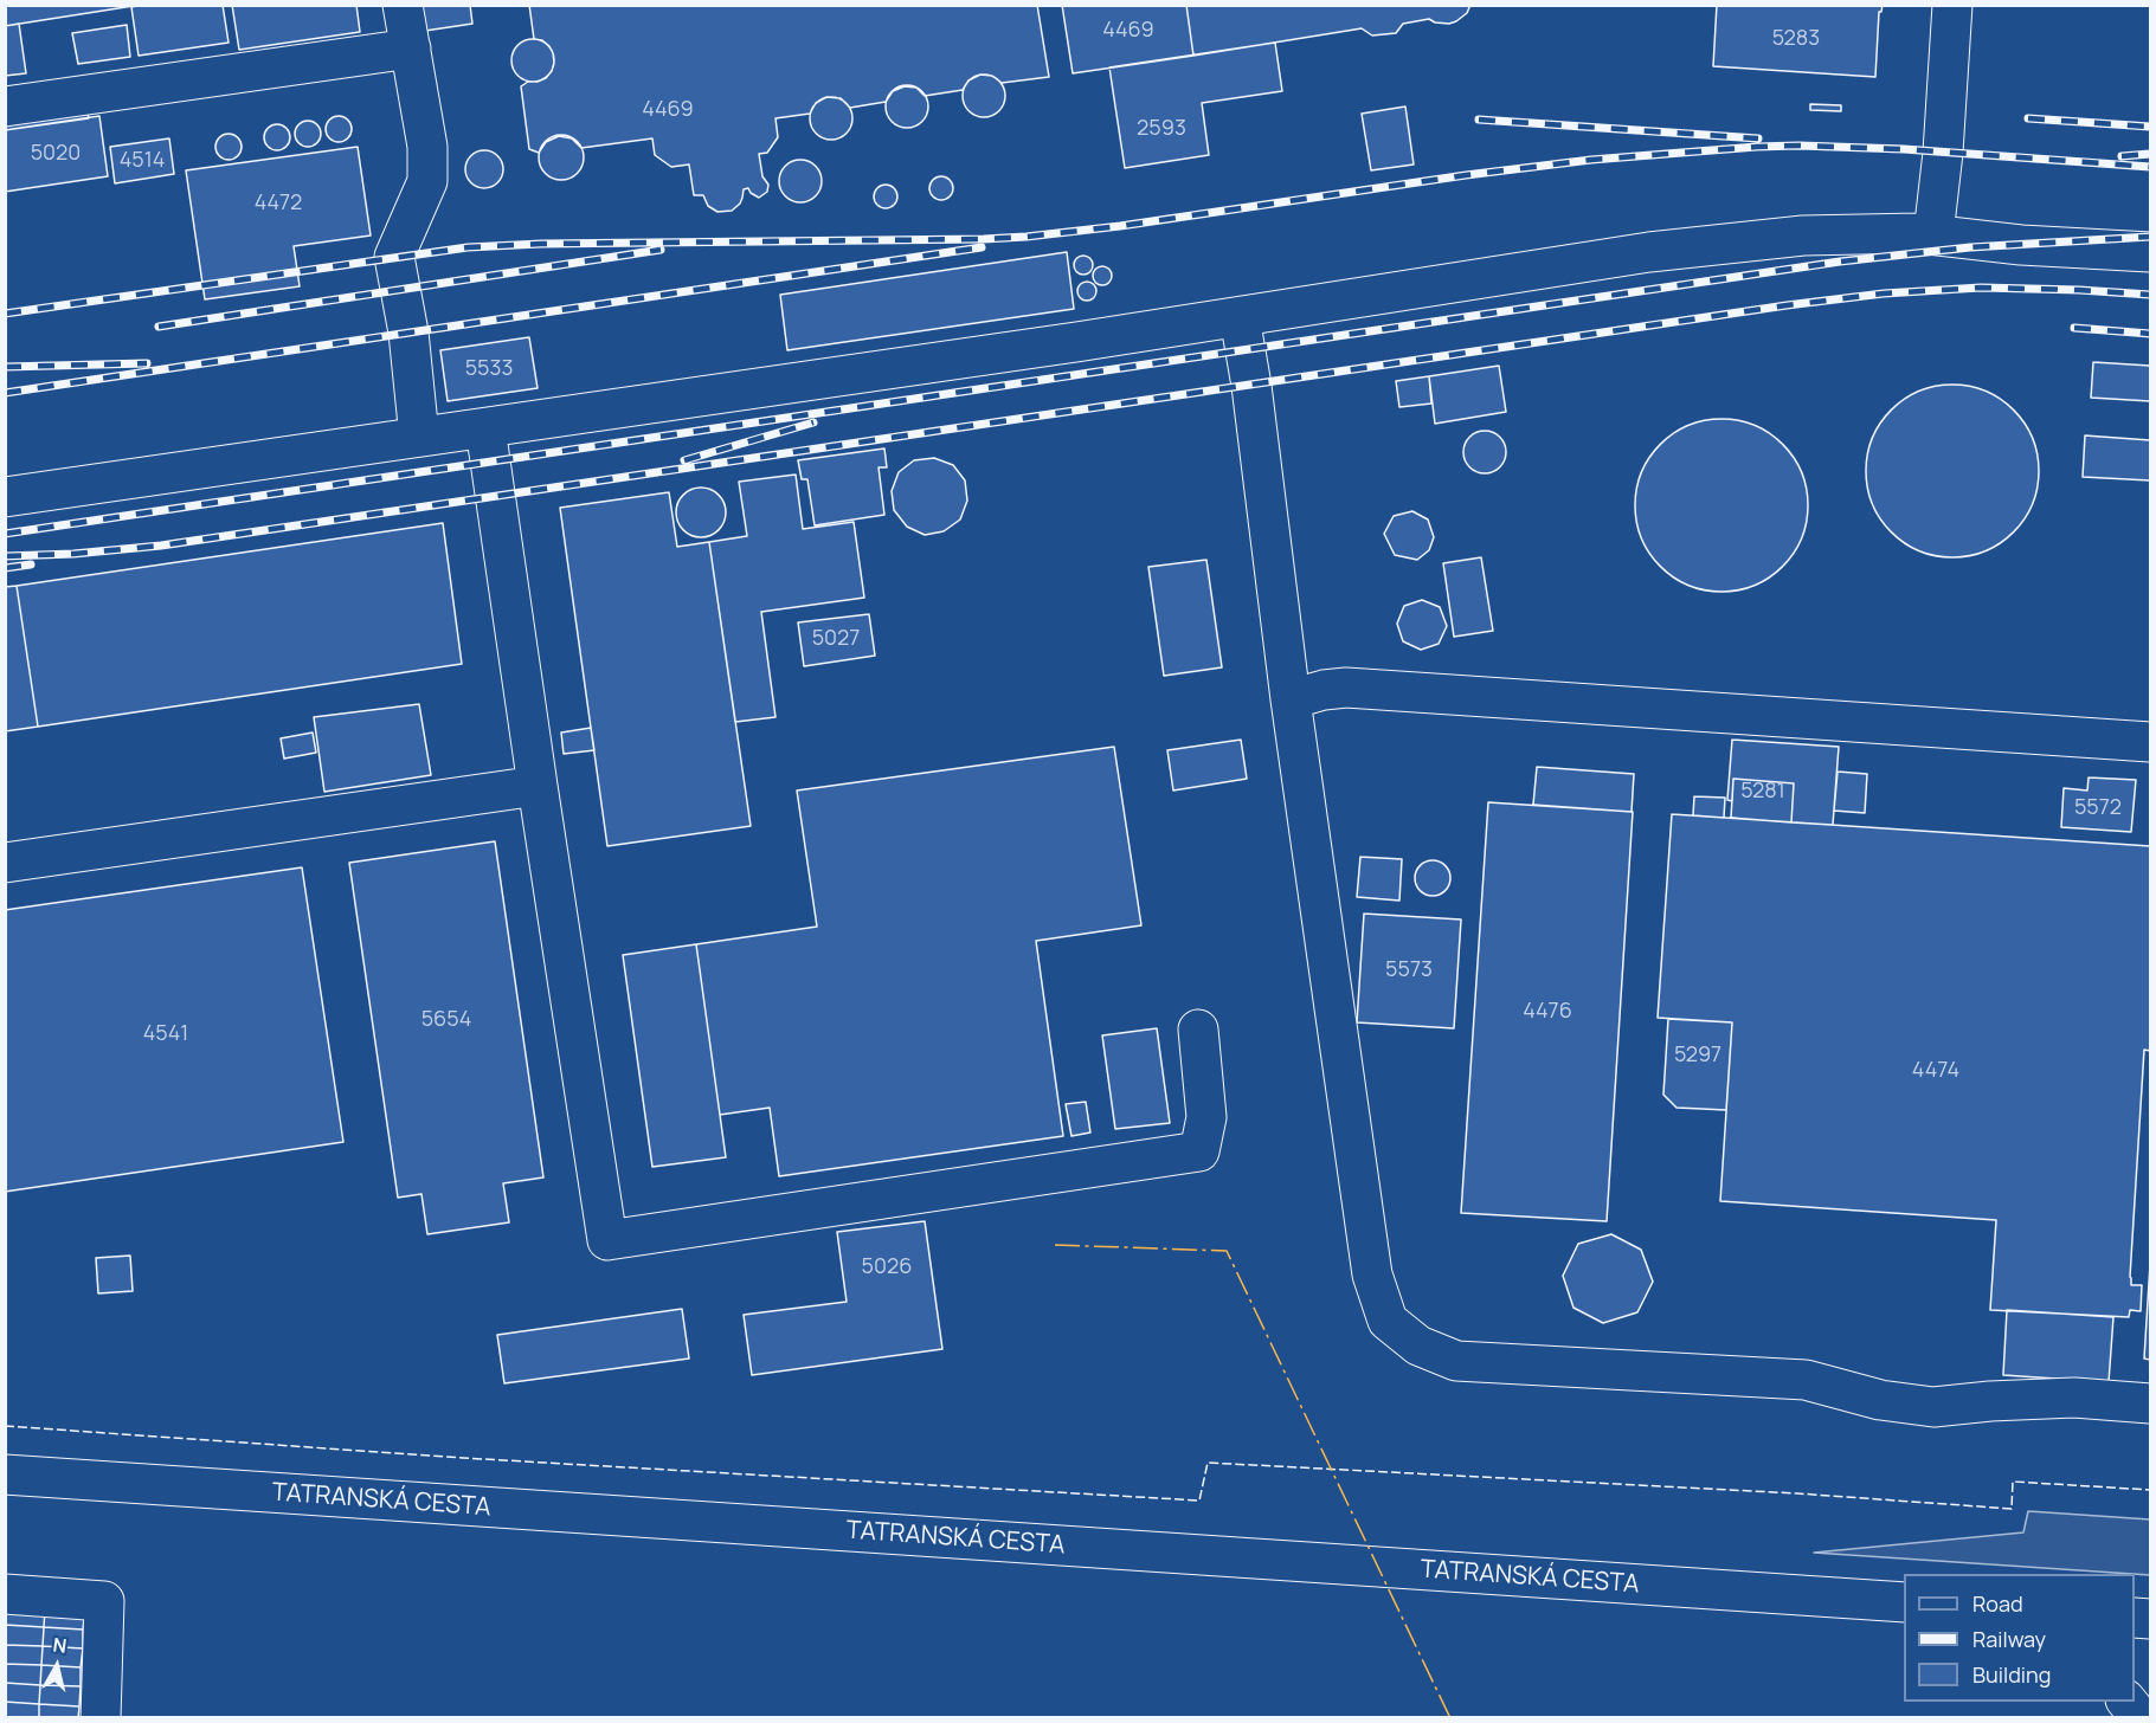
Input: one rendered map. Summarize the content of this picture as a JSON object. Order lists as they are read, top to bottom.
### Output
{
  "streets": {
    "main road": ["TATRANSKÁ CESTA"]
  },
  "house_numbers": [
    "4469",
    "5283",
    "4469",
    "2593",
    "5020",
    "4514",
    "4472",
    "5533",
    "5027",
    "5281",
    "5572",
    "5573",
    "4476",
    "5654",
    "4541",
    "5297",
    "4474",
    "5026"
  ],
  "legend": ["Road", "Railway", "Building"],
  "north": "top"
}
